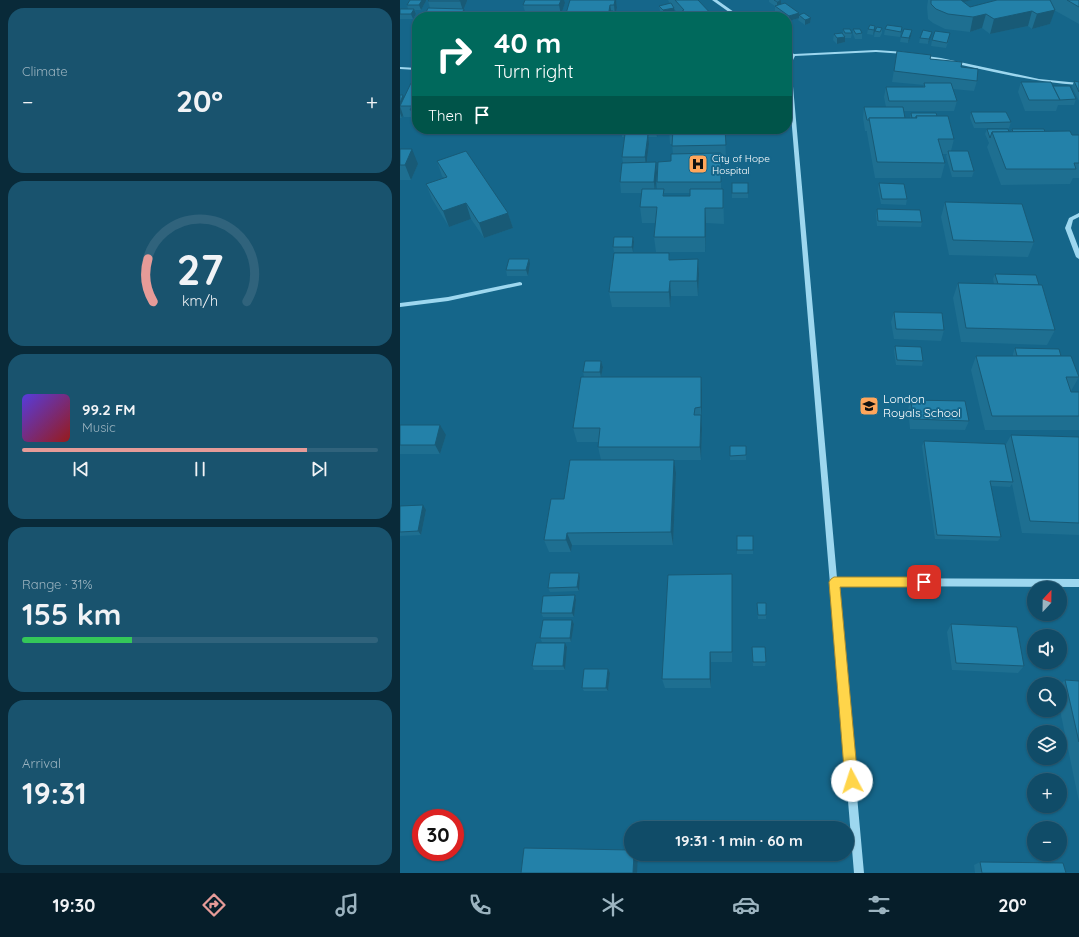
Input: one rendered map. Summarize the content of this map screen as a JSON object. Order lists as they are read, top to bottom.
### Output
{
  "places": {
    "hospital": ["City of Hope Hospital"],
    "school or university": ["London Royals School"]
  },
  "north": "top",
  "page": {
    "tile": [
      "Climate",
      ["Range · 31%", "155 km"],
      ["Arrival", "19:31"]
    ],
    "turn": ["40 m", "Turn right"],
    "heat": ["−", "20°", "+"],
    "then": "Then",
    "song": ["99.2 FM", "Music"],
    "map_buttons": ["+", "−"],
    "limit": "30",
    "trip": "19:31 · 1 min · 60 m",
    "tabs": ["19:30", "20°"],
    "gauge": ["27", "km/h"]
  }
}
